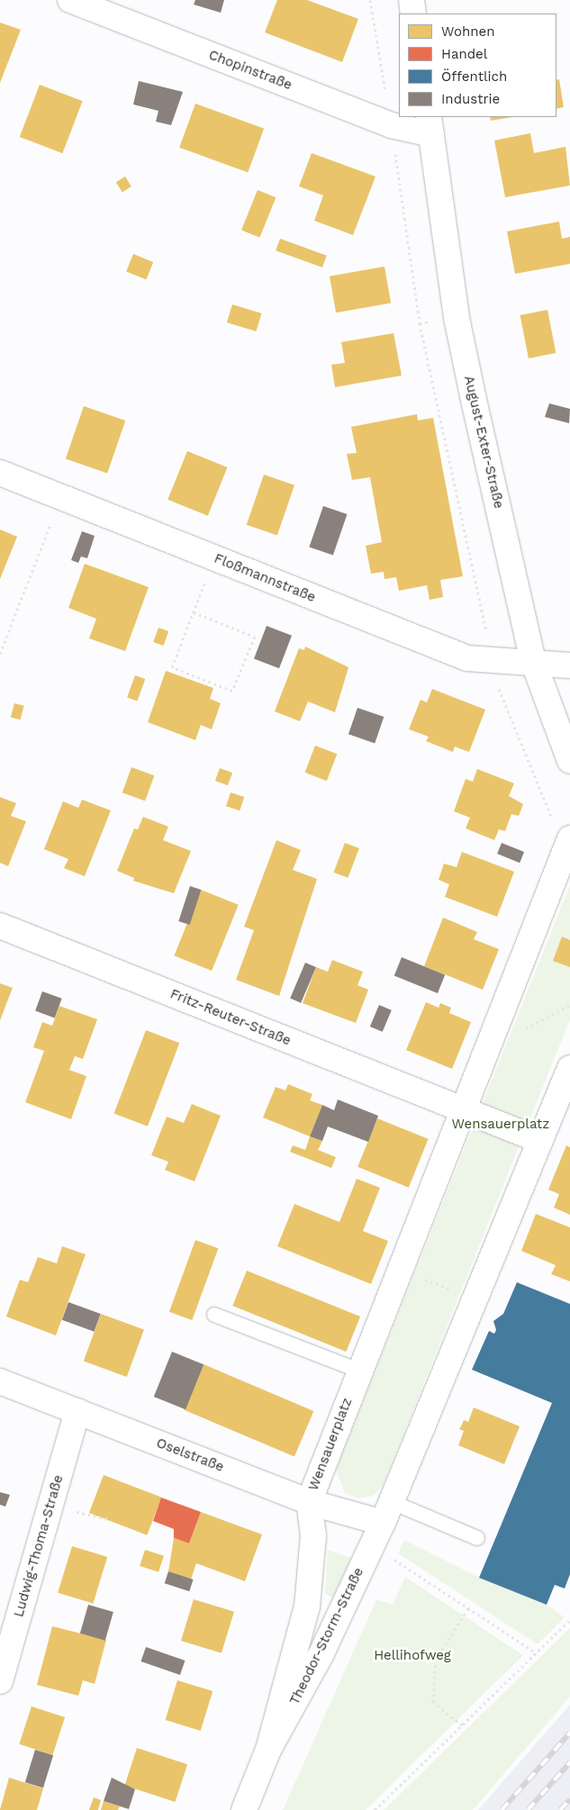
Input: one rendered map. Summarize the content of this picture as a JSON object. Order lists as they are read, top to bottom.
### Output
{
  "streets": {
    "street": [
      "Chopinstraße",
      "August-Exter-Straße",
      "Floßmannstraße",
      "Fritz-Reuter-Straße",
      "Wensauerplatz",
      "Oselstraße",
      "Ludwig-Thoma-Straße",
      "Theodor-Storm-Straße"
    ]
  },
  "crossings": [
    ["Chopinstraße", "August-Exter-Straße"],
    ["August-Exter-Straße", "Floßmannstraße"],
    ["Fritz-Reuter-Straße", "Wensauerplatz"],
    ["Wensauerplatz", "Oselstraße"],
    ["Wensauerplatz", "Theodor-Storm-Straße"],
    ["Oselstraße", "Ludwig-Thoma-Straße"],
    ["Oselstraße", "Theodor-Storm-Straße"]
  ],
  "parks": ["Wensauerplatz", "Hellihofweg"],
  "legend": [
    "Wohnen",
    "Handel",
    "Öffentlich",
    "Industrie"
  ]
}
